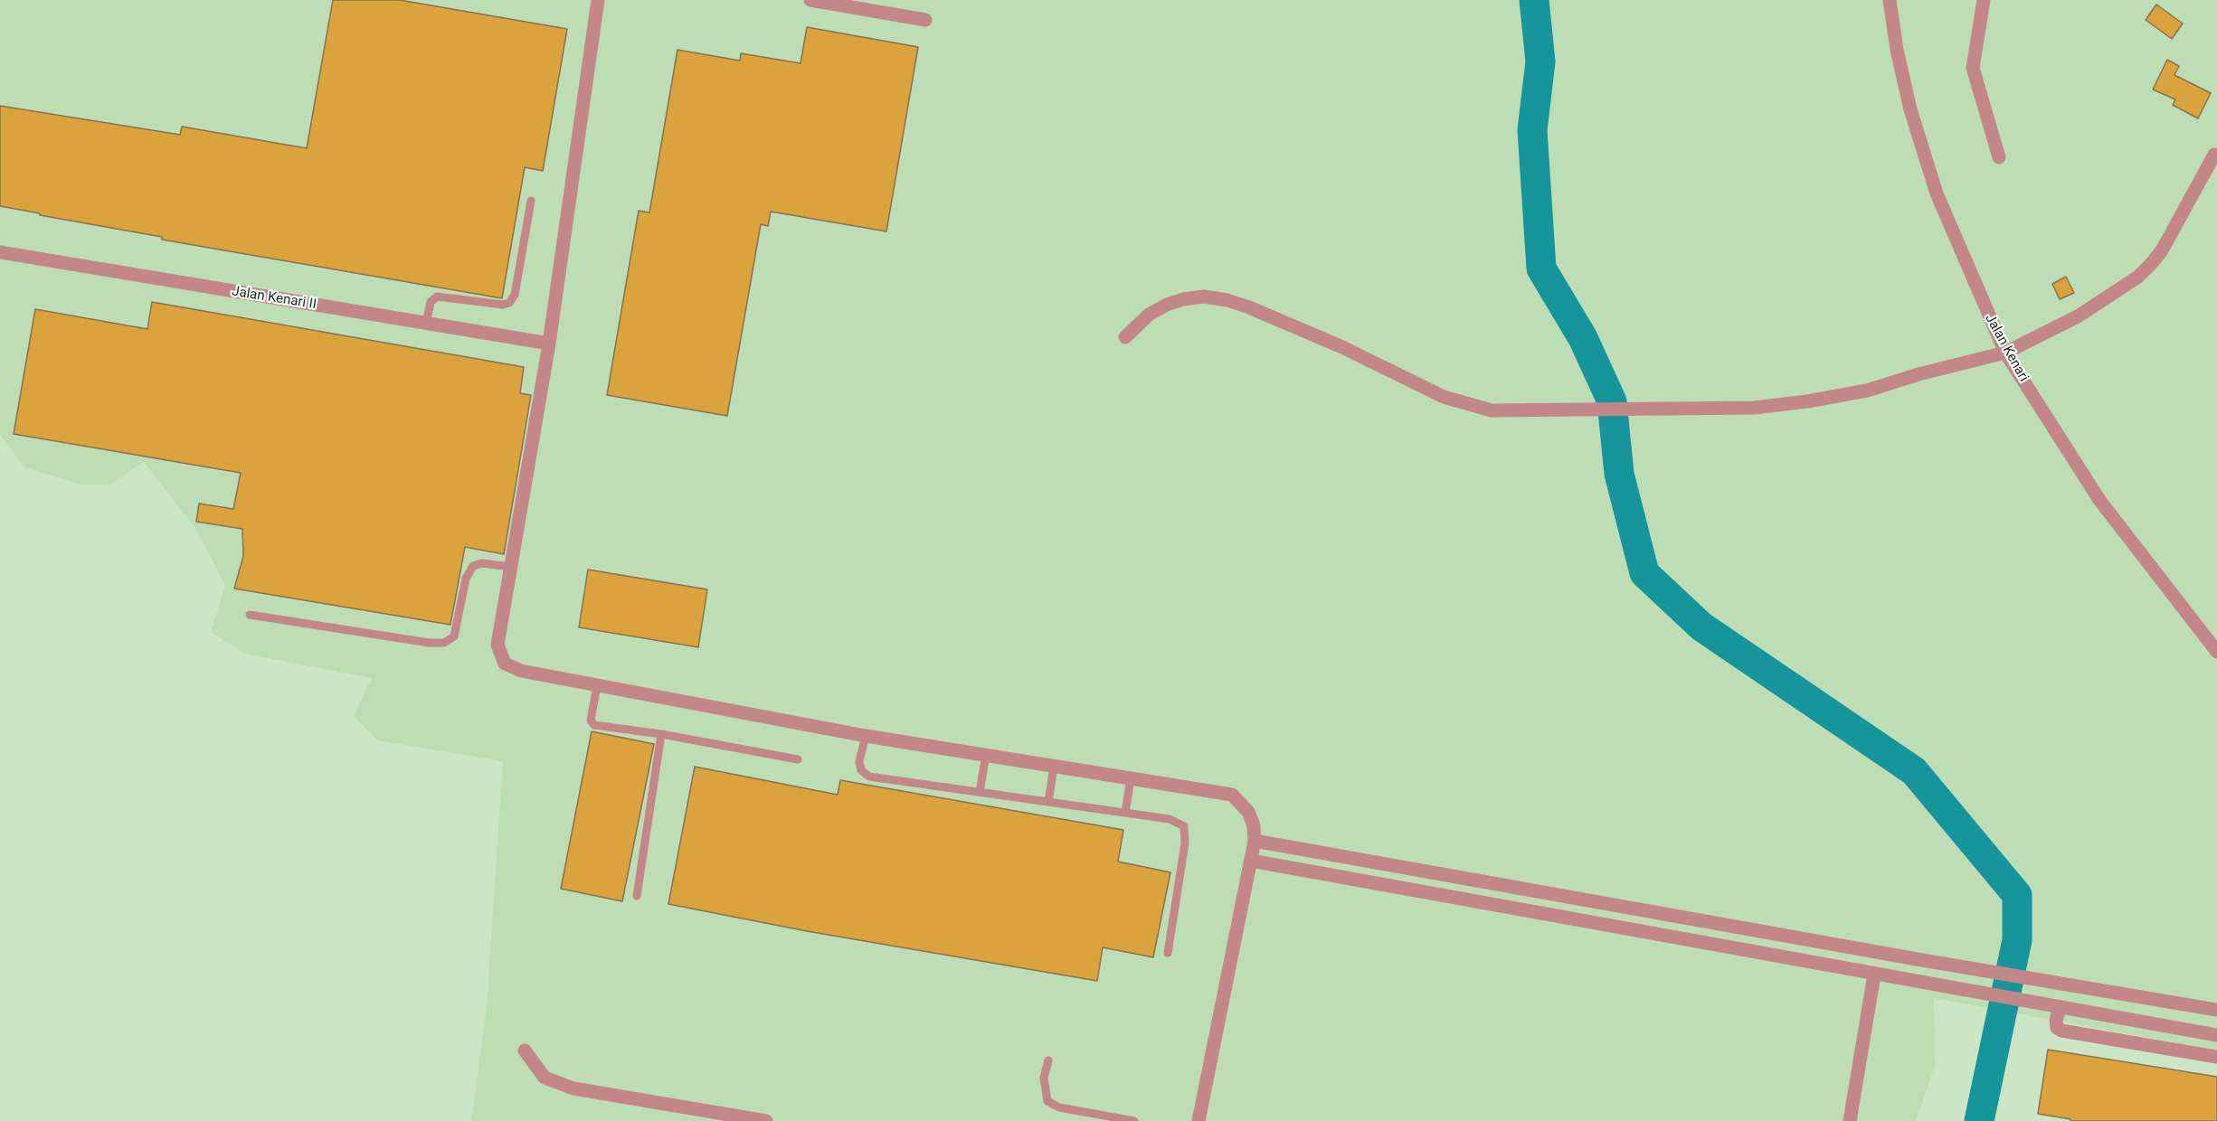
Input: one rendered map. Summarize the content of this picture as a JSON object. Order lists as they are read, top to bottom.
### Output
{
  "streets": {
    "street": ["Jalan Kenari II", "Jalan Kenari"]
  }
}
